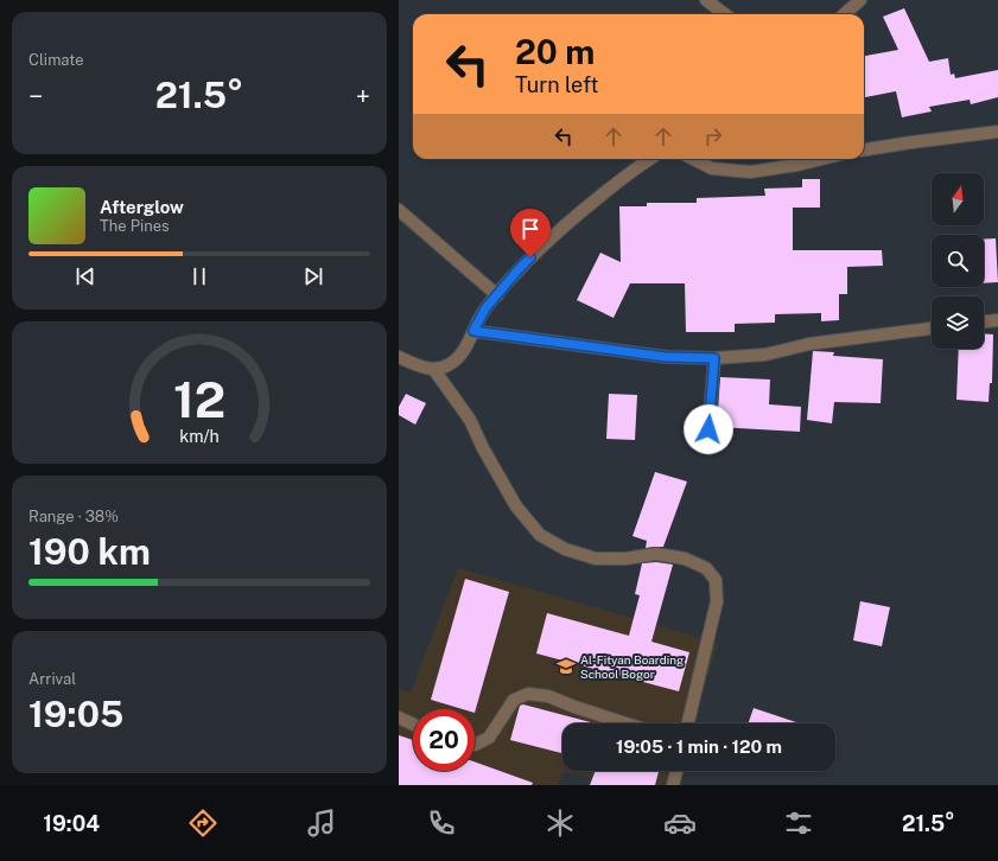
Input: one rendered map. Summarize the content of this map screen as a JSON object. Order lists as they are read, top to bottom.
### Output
{
  "places": {
    "school or university": ["Al-Fityan Boarding School Bogor"]
  },
  "north": "top",
  "page": {
    "tile": [
      "Climate",
      ["Range · 38%", "190 km"],
      ["Arrival", "19:05"]
    ],
    "turn": ["20 m", "Turn left"],
    "heat": ["−", "21.5°", "+"],
    "song": ["Afterglow", "The Pines"],
    "limit": "20",
    "trip": "19:05 · 1 min · 120 m",
    "tabs": ["19:04", "21.5°"],
    "gauge": ["12", "km/h"]
  }
}
